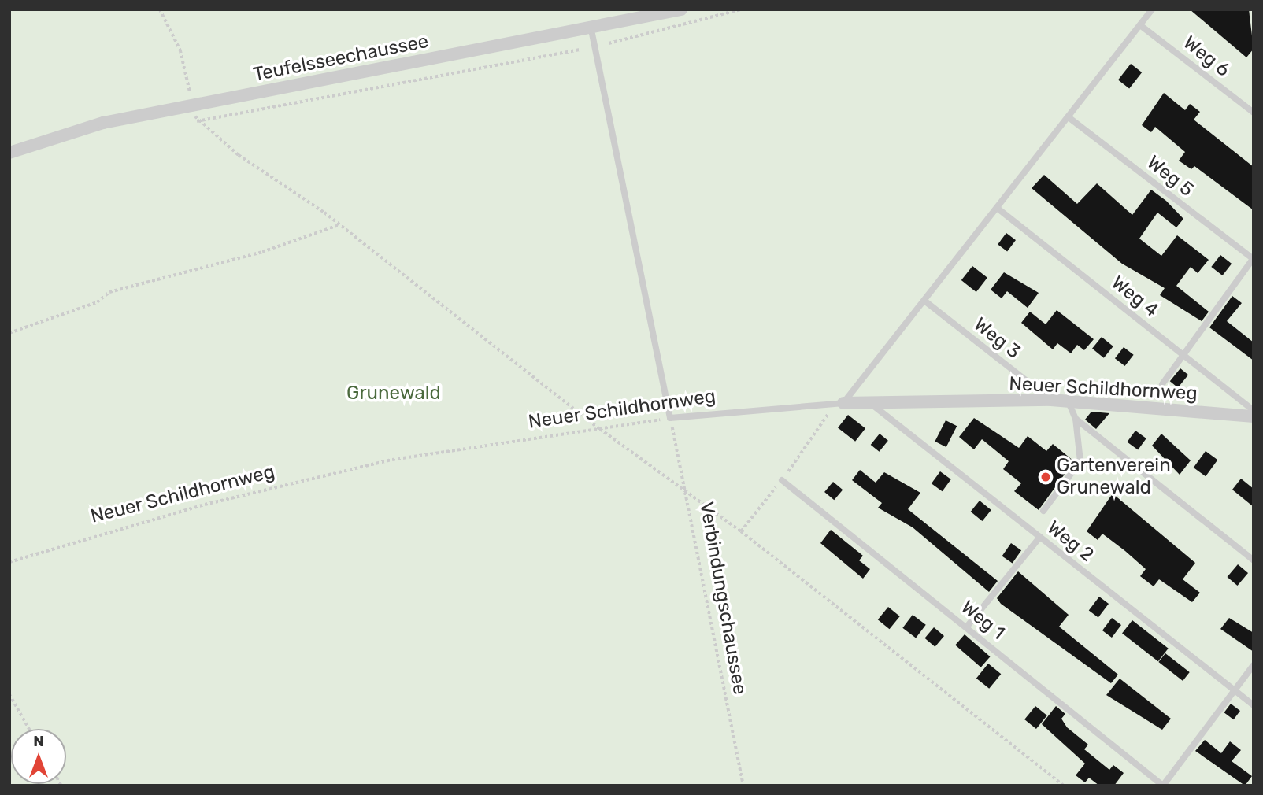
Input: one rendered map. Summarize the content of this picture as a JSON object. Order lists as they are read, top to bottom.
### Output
{
  "streets": {
    "street": ["Teufelsseechaussee", "Neuer Schildhornweg"],
    "lane": [
      "Weg 6",
      "Weg 5",
      "Weg 4",
      "Weg 3",
      "Weg 2",
      "Weg 1"
    ],
    "path": ["Verbindungschaussee"]
  },
  "crossings": [
    ["Weg 3", "Neuer Schildhornweg"],
    ["Neuer Schildhornweg", "Weg 2"],
    ["Neuer Schildhornweg", "Verbindungschaussee"]
  ],
  "parks": ["Grunewald"],
  "places": ["Gartenverein Grunewald"],
  "north": "top"
}
